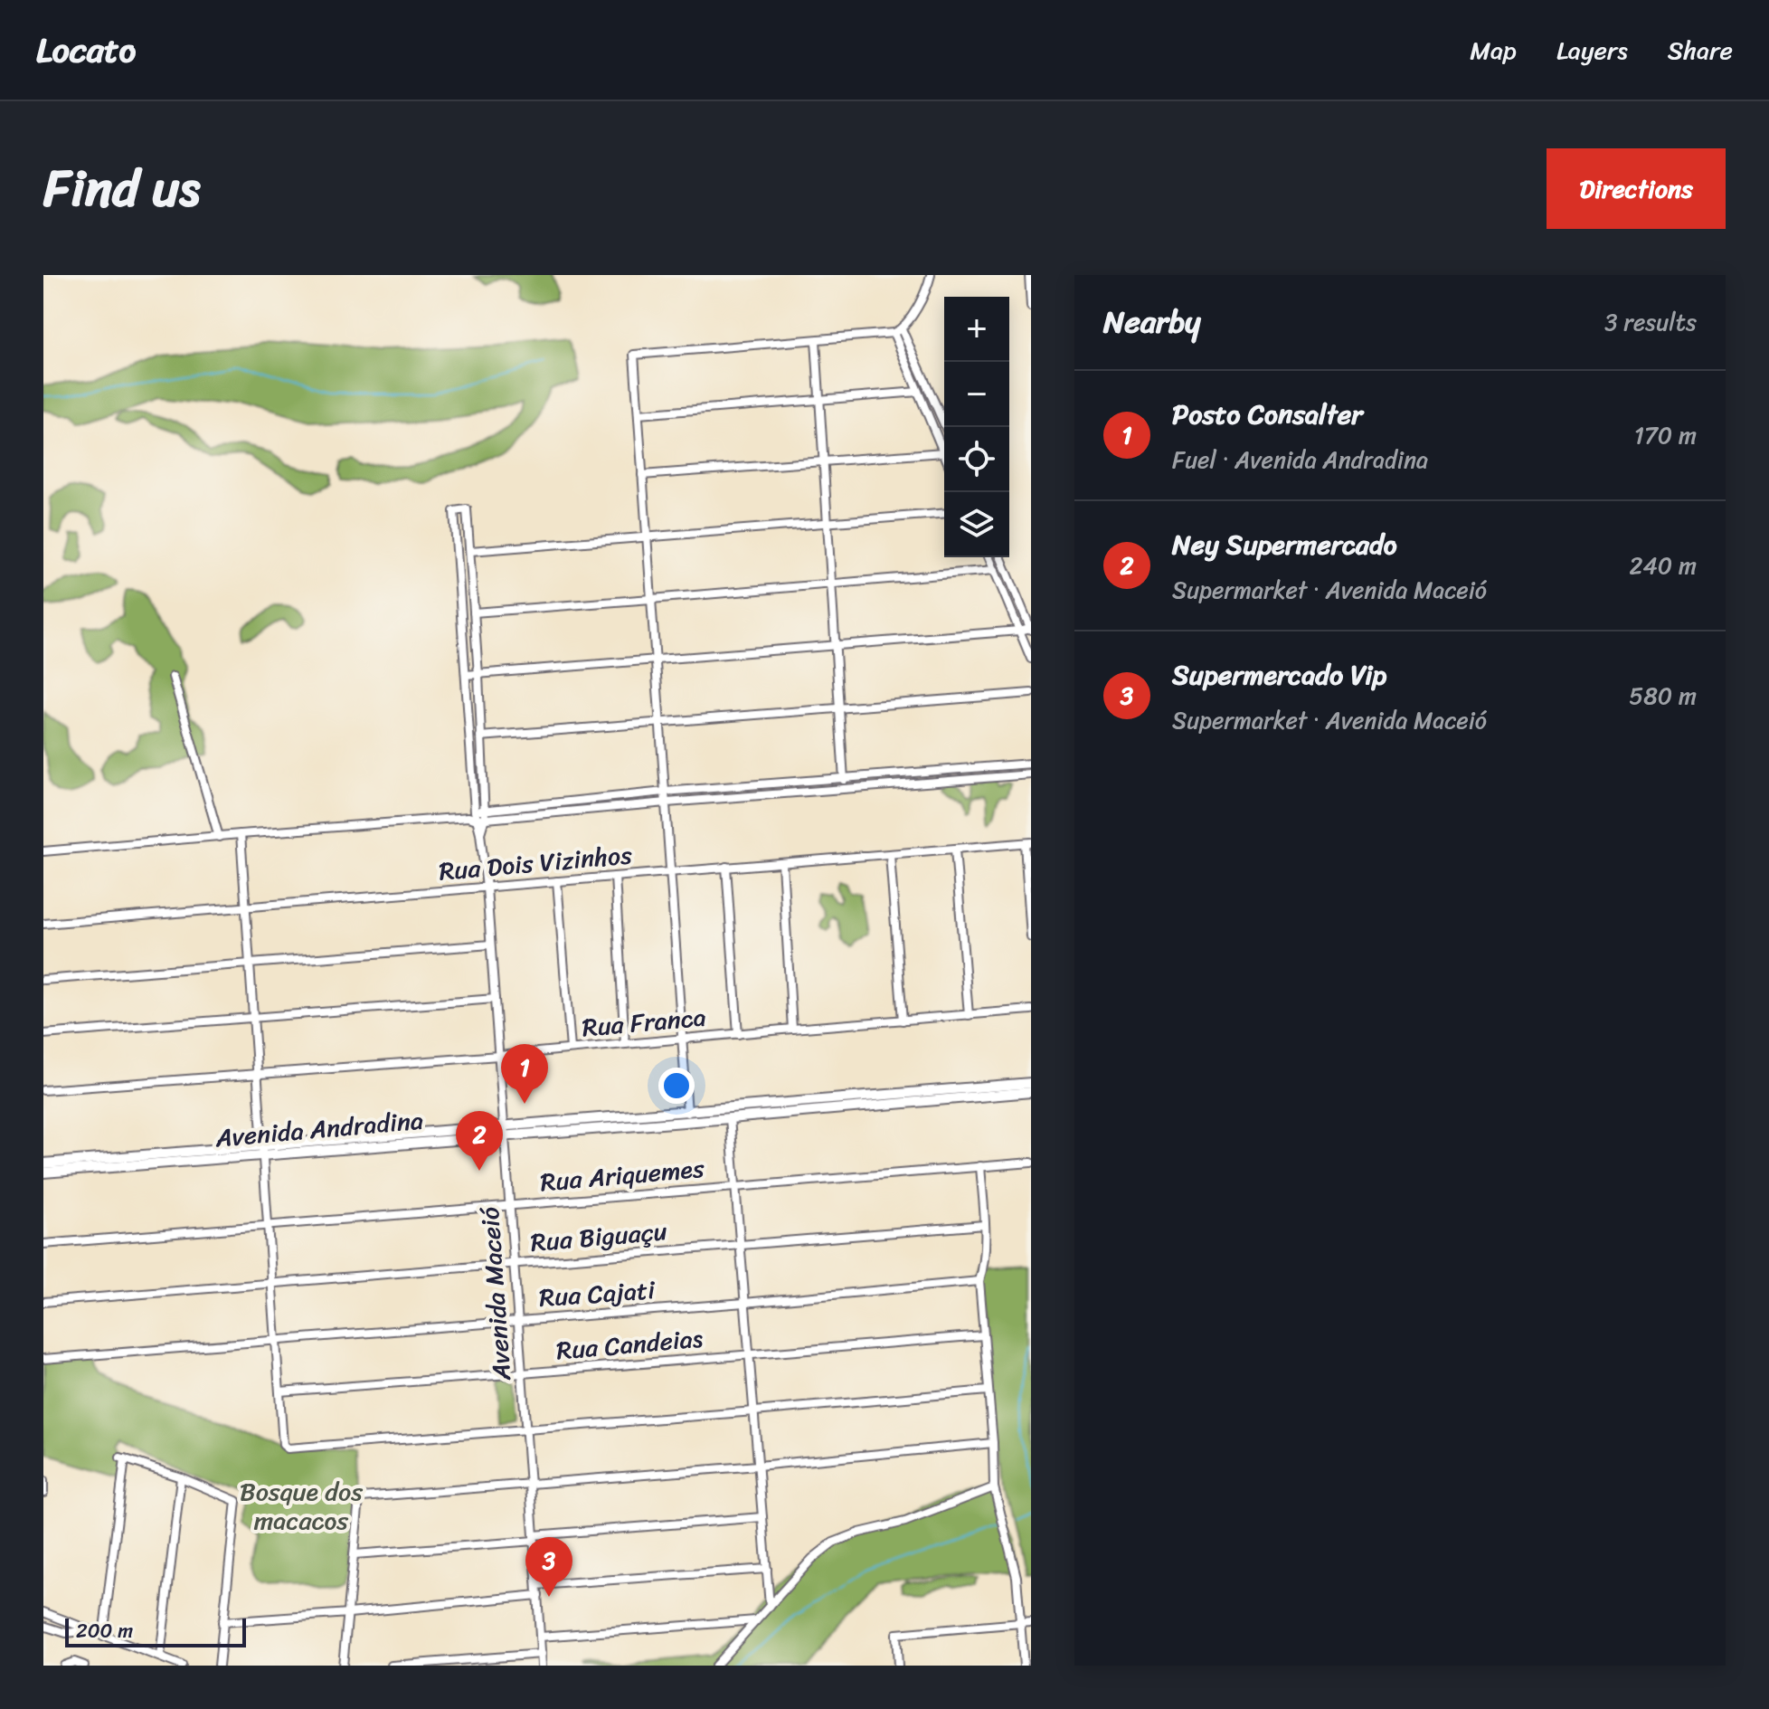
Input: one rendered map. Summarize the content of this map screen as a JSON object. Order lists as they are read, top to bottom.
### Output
{
  "streets": {
    "main road": ["Avenida Andradina"],
    "street": [
      "Rua Dois Vizinhos",
      "Rua Franca",
      "Rua Ariquemes",
      "Rua Biguaçu",
      "Avenida Maceió",
      "Rua Cajati",
      "Rua Candeias"
    ]
  },
  "crossings": [
    ["Rua Dois Vizinhos", "Avenida Maceió"],
    ["Rua Franca", "Avenida Maceió"],
    ["Avenida Andradina", "Avenida Maceió"],
    ["Rua Ariquemes", "Avenida Maceió"],
    ["Rua Biguaçu", "Avenida Maceió"],
    ["Avenida Maceió", "Rua Cajati"],
    ["Avenida Maceió", "Rua Candeias"]
  ],
  "parks": ["Bosque dos macacos"],
  "scale_bar": "200 m",
  "page": {
    "header": "Locato",
    "nav": ["Map", "Layers", "Share"],
    "title": "Find us",
    "buttons": "Directions",
    "heading": ["Nearby", "3 results"],
    "map_buttons": ["+", "−"],
    "list": [
      {
        "mark": "1",
        "name": "Posto Consalter",
        "note": "Fuel · Avenida Andradina",
        "value": "170 m"
      },
      {
        "mark": "2",
        "name": "Ney Supermercado",
        "note": "Supermarket · Avenida Maceió",
        "value": "240 m"
      },
      {
        "mark": "3",
        "name": "Supermercado Vip",
        "note": "Supermarket · Avenida Maceió",
        "value": "580 m"
      }
    ],
    "pins": ["1", "2", "3"],
    "scale": "200 m"
  }
}
